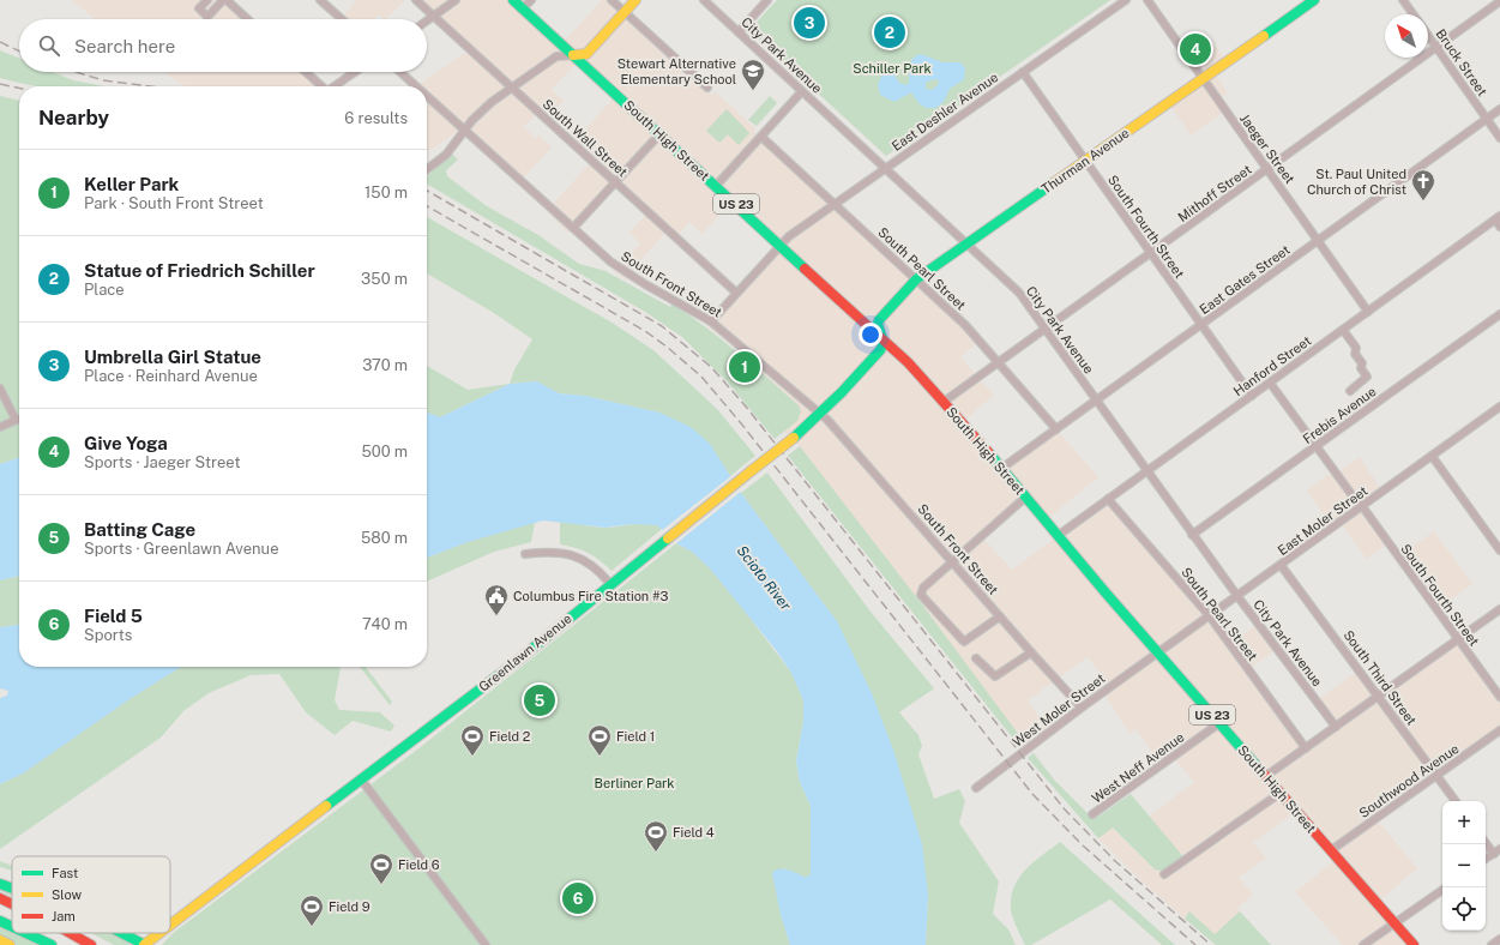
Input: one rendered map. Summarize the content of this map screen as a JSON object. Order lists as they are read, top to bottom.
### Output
{
  "streets": {
    "main road": [
      "South High Street",
      "Thurman Avenue",
      "US 23",
      "Greenlawn Avenue"
    ],
    "street": [
      "City Park Avenue",
      "Bruck Street",
      "East Deshler Avenue",
      "South Wall Street",
      "Jaeger Street",
      "Mithoff Street",
      "South Fourth Street",
      "South Pearl Street",
      "East Gates Street",
      "South Front Street",
      "Hanford Street",
      "Frebis Avenue",
      "East Moler Street",
      "South Third Street",
      "West Moler Street",
      "West Neff Avenue",
      "Southwood Avenue"
    ]
  },
  "crossings": [
    ["City Park Avenue", "East Deshler Avenue"],
    ["City Park Avenue", "Thurman Avenue"],
    ["City Park Avenue", "Mithoff Street"],
    ["City Park Avenue", "East Gates Street"],
    ["City Park Avenue", "Hanford Street"],
    ["City Park Avenue", "Frebis Avenue"],
    ["City Park Avenue", "East Moler Street"],
    ["Bruck Street", "Mithoff Street"],
    ["Bruck Street", "East Gates Street"],
    ["East Deshler Avenue", "South Wall Street"],
    ["East Deshler Avenue", "South High Street"],
    ["East Deshler Avenue", "South Fourth Street"],
    ["East Deshler Avenue", "South Pearl Street"],
    ["East Deshler Avenue", "South Front Street"],
    ["South High Street", "Thurman Avenue"],
    ["South High Street", "Mithoff Street"],
    ["South High Street", "East Gates Street"],
    ["South High Street", "Hanford Street"],
    ["South High Street", "East Moler Street"],
    ["South High Street", "Greenlawn Avenue"],
    ["South High Street", "West Moler Street"],
    ["South High Street", "West Neff Avenue"],
    ["South High Street", "Southwood Avenue"],
    ["Jaeger Street", "Thurman Avenue"],
    ["Jaeger Street", "Mithoff Street"],
    ["Jaeger Street", "East Gates Street"],
    ["Jaeger Street", "Hanford Street"],
    ["Thurman Avenue", "South Fourth Street"],
    ["Thurman Avenue", "South Pearl Street"],
    ["Thurman Avenue", "Greenlawn Avenue"],
    ["Mithoff Street", "South Fourth Street"],
    ["Mithoff Street", "South Pearl Street"],
    ["South Fourth Street", "East Gates Street"],
    ["South Fourth Street", "Hanford Street"],
    ["South Fourth Street", "Frebis Avenue"],
    ["South Fourth Street", "East Moler Street"],
    ["South Pearl Street", "East Gates Street"],
    ["South Pearl Street", "Hanford Street"],
    ["South Pearl Street", "East Moler Street"],
    ["South Front Street", "Greenlawn Avenue"],
    ["South Front Street", "West Moler Street"],
    ["East Moler Street", "South Third Street"],
    ["East Moler Street", "West Moler Street"],
    ["South Third Street", "Southwood Avenue"]
  ],
  "water": ["Scioto River"],
  "parks": ["Schiller Park", "Berliner Park"],
  "places": {
    "school or university": ["Stewart Alternative Elementary School"],
    "church": ["St. Paul United Church of Christ"],
    "public building": ["Columbus Fire Station #3"],
    "sports": [
      "Field 2",
      "Field 1",
      "Field 4",
      "Field 6",
      "Field 9"
    ]
  },
  "legend": ["Fast", "Slow", "Jam"],
  "north": "top left",
  "page": {
    "pins": [
      "3",
      "2",
      "4",
      "1",
      "5",
      "6"
    ],
    "search": "Search here",
    "heading": ["Nearby", "6 results"],
    "list": [
      {
        "mark": "1",
        "name": "Keller Park",
        "note": "Park · South Front Street",
        "value": "150 m"
      },
      {
        "mark": "2",
        "name": "Statue of Friedrich Schiller",
        "note": "Place",
        "value": "350 m"
      },
      {
        "mark": "3",
        "name": "Umbrella Girl Statue",
        "note": "Place · Reinhard Avenue",
        "value": "370 m"
      },
      {
        "mark": "4",
        "name": "Give Yoga",
        "note": "Sports · Jaeger Street",
        "value": "500 m"
      },
      {
        "mark": "5",
        "name": "Batting Cage",
        "note": "Sports · Greenlawn Avenue",
        "value": "580 m"
      },
      {
        "mark": "6",
        "name": "Field 5",
        "note": "Sports",
        "value": "740 m"
      }
    ],
    "map_buttons": ["+", "−"]
  }
}
